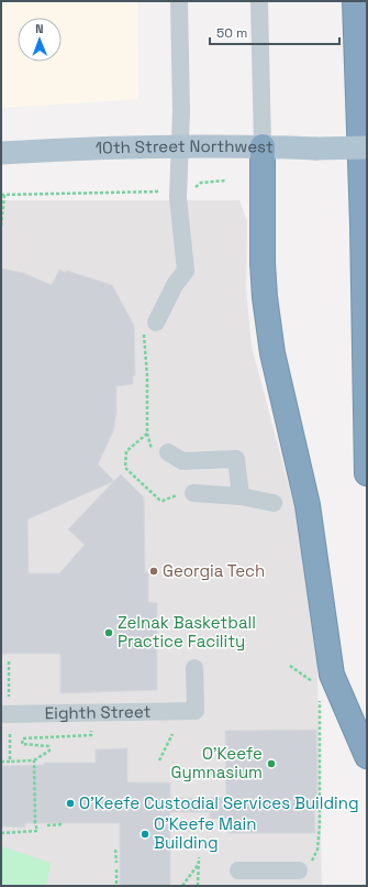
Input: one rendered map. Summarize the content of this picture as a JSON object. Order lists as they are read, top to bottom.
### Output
{
  "streets": {
    "main road": ["10th Street Northwest"],
    "street": ["Eighth Street"]
  },
  "places": [
    "Georgia Tech",
    "Zelnak Basketball Practice Facility",
    "O'Keefe Gymnasium",
    "O'Keefe Custodial Services Building",
    "O'Keefe Main Building"
  ],
  "scale_bar": "50 m",
  "north": "top"
}
